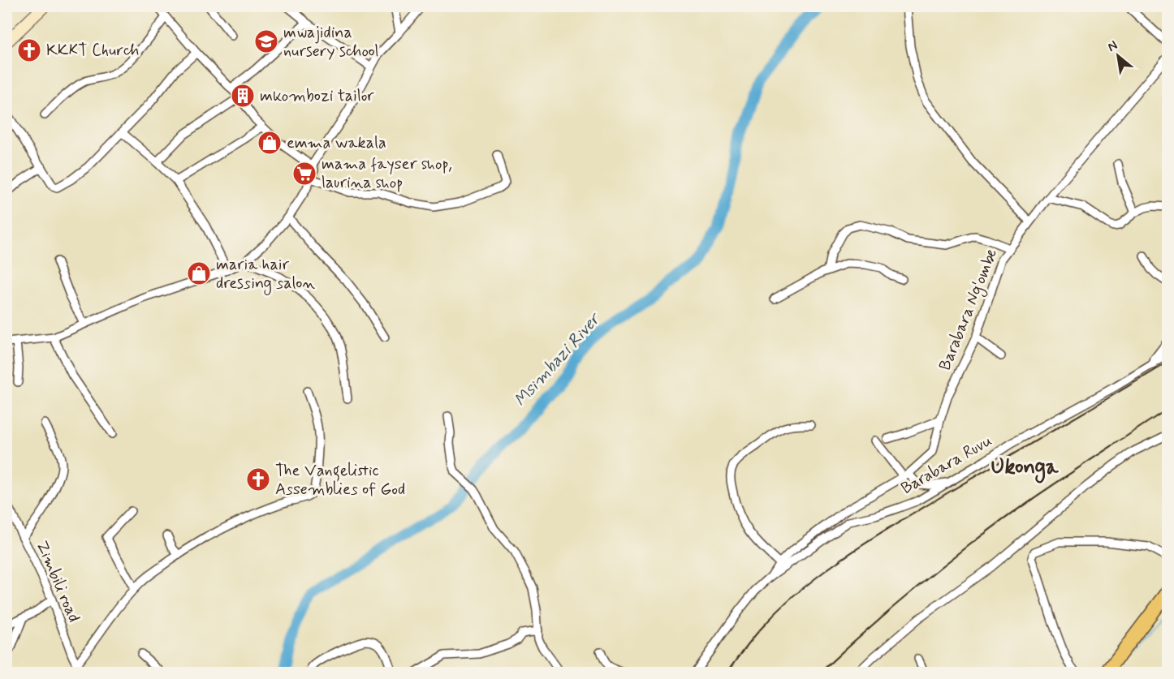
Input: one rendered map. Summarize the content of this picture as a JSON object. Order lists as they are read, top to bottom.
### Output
{
  "streets": {
    "street": ["Barabara Ng'ombe", "Barabara Ruvu", "Zimbili road"]
  },
  "crossings": [
    ["Barabara Ng'ombe", "Barabara Ruvu"]
  ],
  "districts": ["Ukonga"],
  "water": ["Msimbazi River"],
  "places": {
    "school or university": ["mwajidina nursery school"],
    "church": ["KKKT Church", "The Vangelistic Assemblies of God"],
    "building": ["mkombozi tailor"],
    "shop": ["emma wakala", "maria hair dressing salon"],
    "supermarket": ["mama fayser shop, laurina shop"]
  },
  "north": "top left"
}
